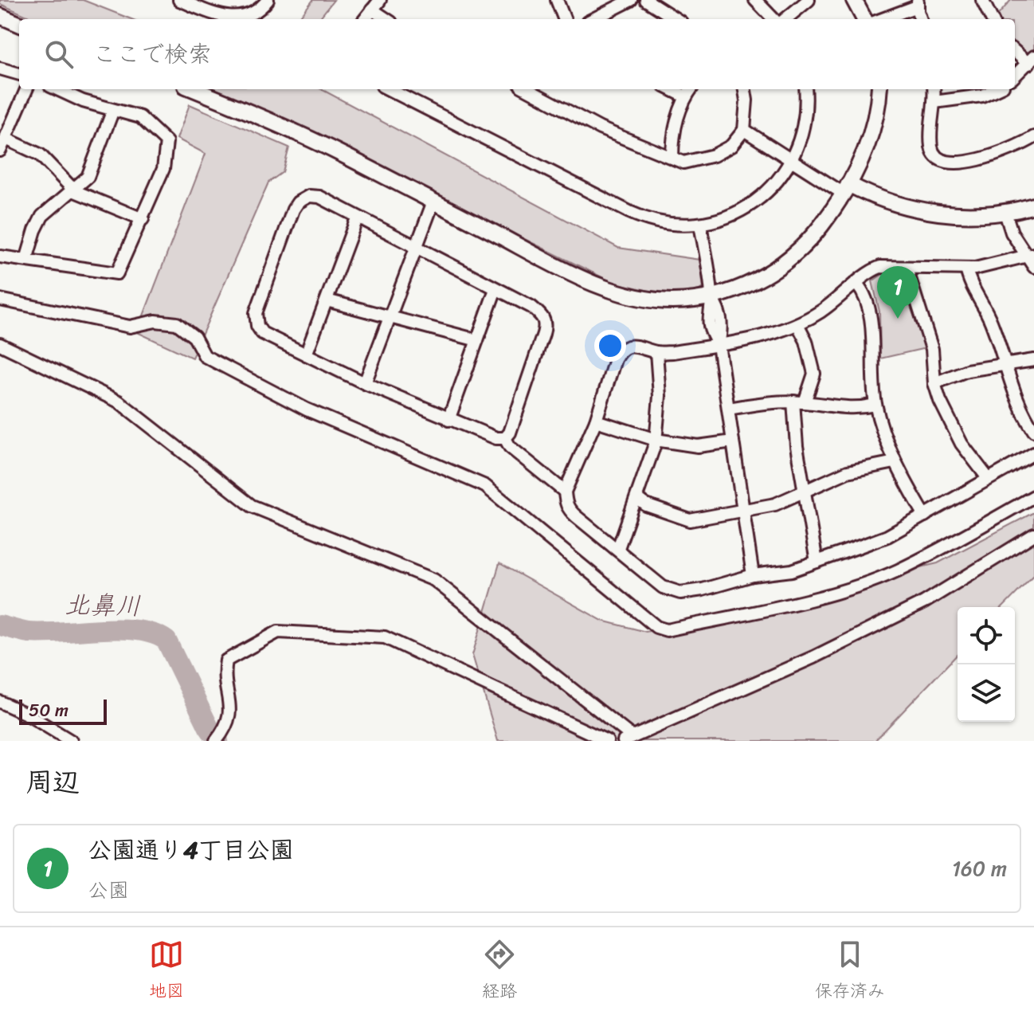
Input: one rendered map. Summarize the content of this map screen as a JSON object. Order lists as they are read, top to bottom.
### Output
{
  "water": ["北鼻川"],
  "scale_bar": "50 m",
  "page": {
    "search": "ここで検索",
    "pins": "1",
    "scale": "50 m",
    "heading": "周辺",
    "list": [
      {
        "mark": "1",
        "name": "公園通り4丁目公園",
        "note": "公園",
        "value": "160 m"
      }
    ],
    "nav": ["地図", "経路", "保存済み"]
  }
}
